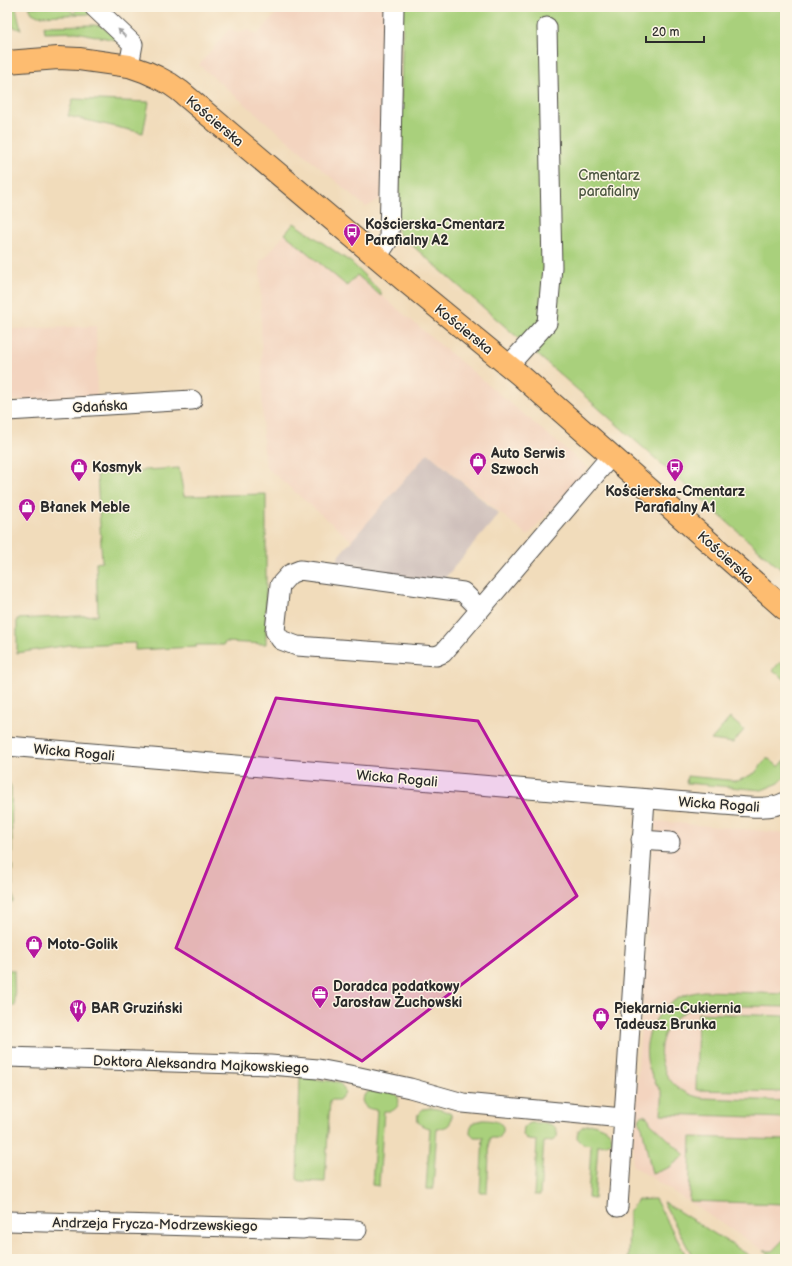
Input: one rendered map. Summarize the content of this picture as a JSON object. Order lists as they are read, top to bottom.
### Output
{
  "streets": {
    "main road": ["Kościerska"],
    "street": [
      "Gdańska",
      "Wicka Rogali",
      "Doktora Aleksandra Majkowskiego",
      "Andrzeja Frycza-Modrzewskiego"
    ]
  },
  "parks": ["Cmentarz parafialny"],
  "places": {
    "bus stop": ["Kościerska-Cmentarz Parafialny A2", "Kościerska-Cmentarz Parafialny A1"],
    "shop": [
      "Auto Serwis Szwoch",
      "Kosmyk",
      "Błanek Meble",
      "Moto-Golik",
      "Piekarnia-Cukiernia Tadeusz Brunka"
    ],
    "office": ["Doradca podatkowy Jarosław Żuchowski"],
    "restaurant": ["BAR Gruziński"]
  },
  "scale_bar": "20 m"
}
